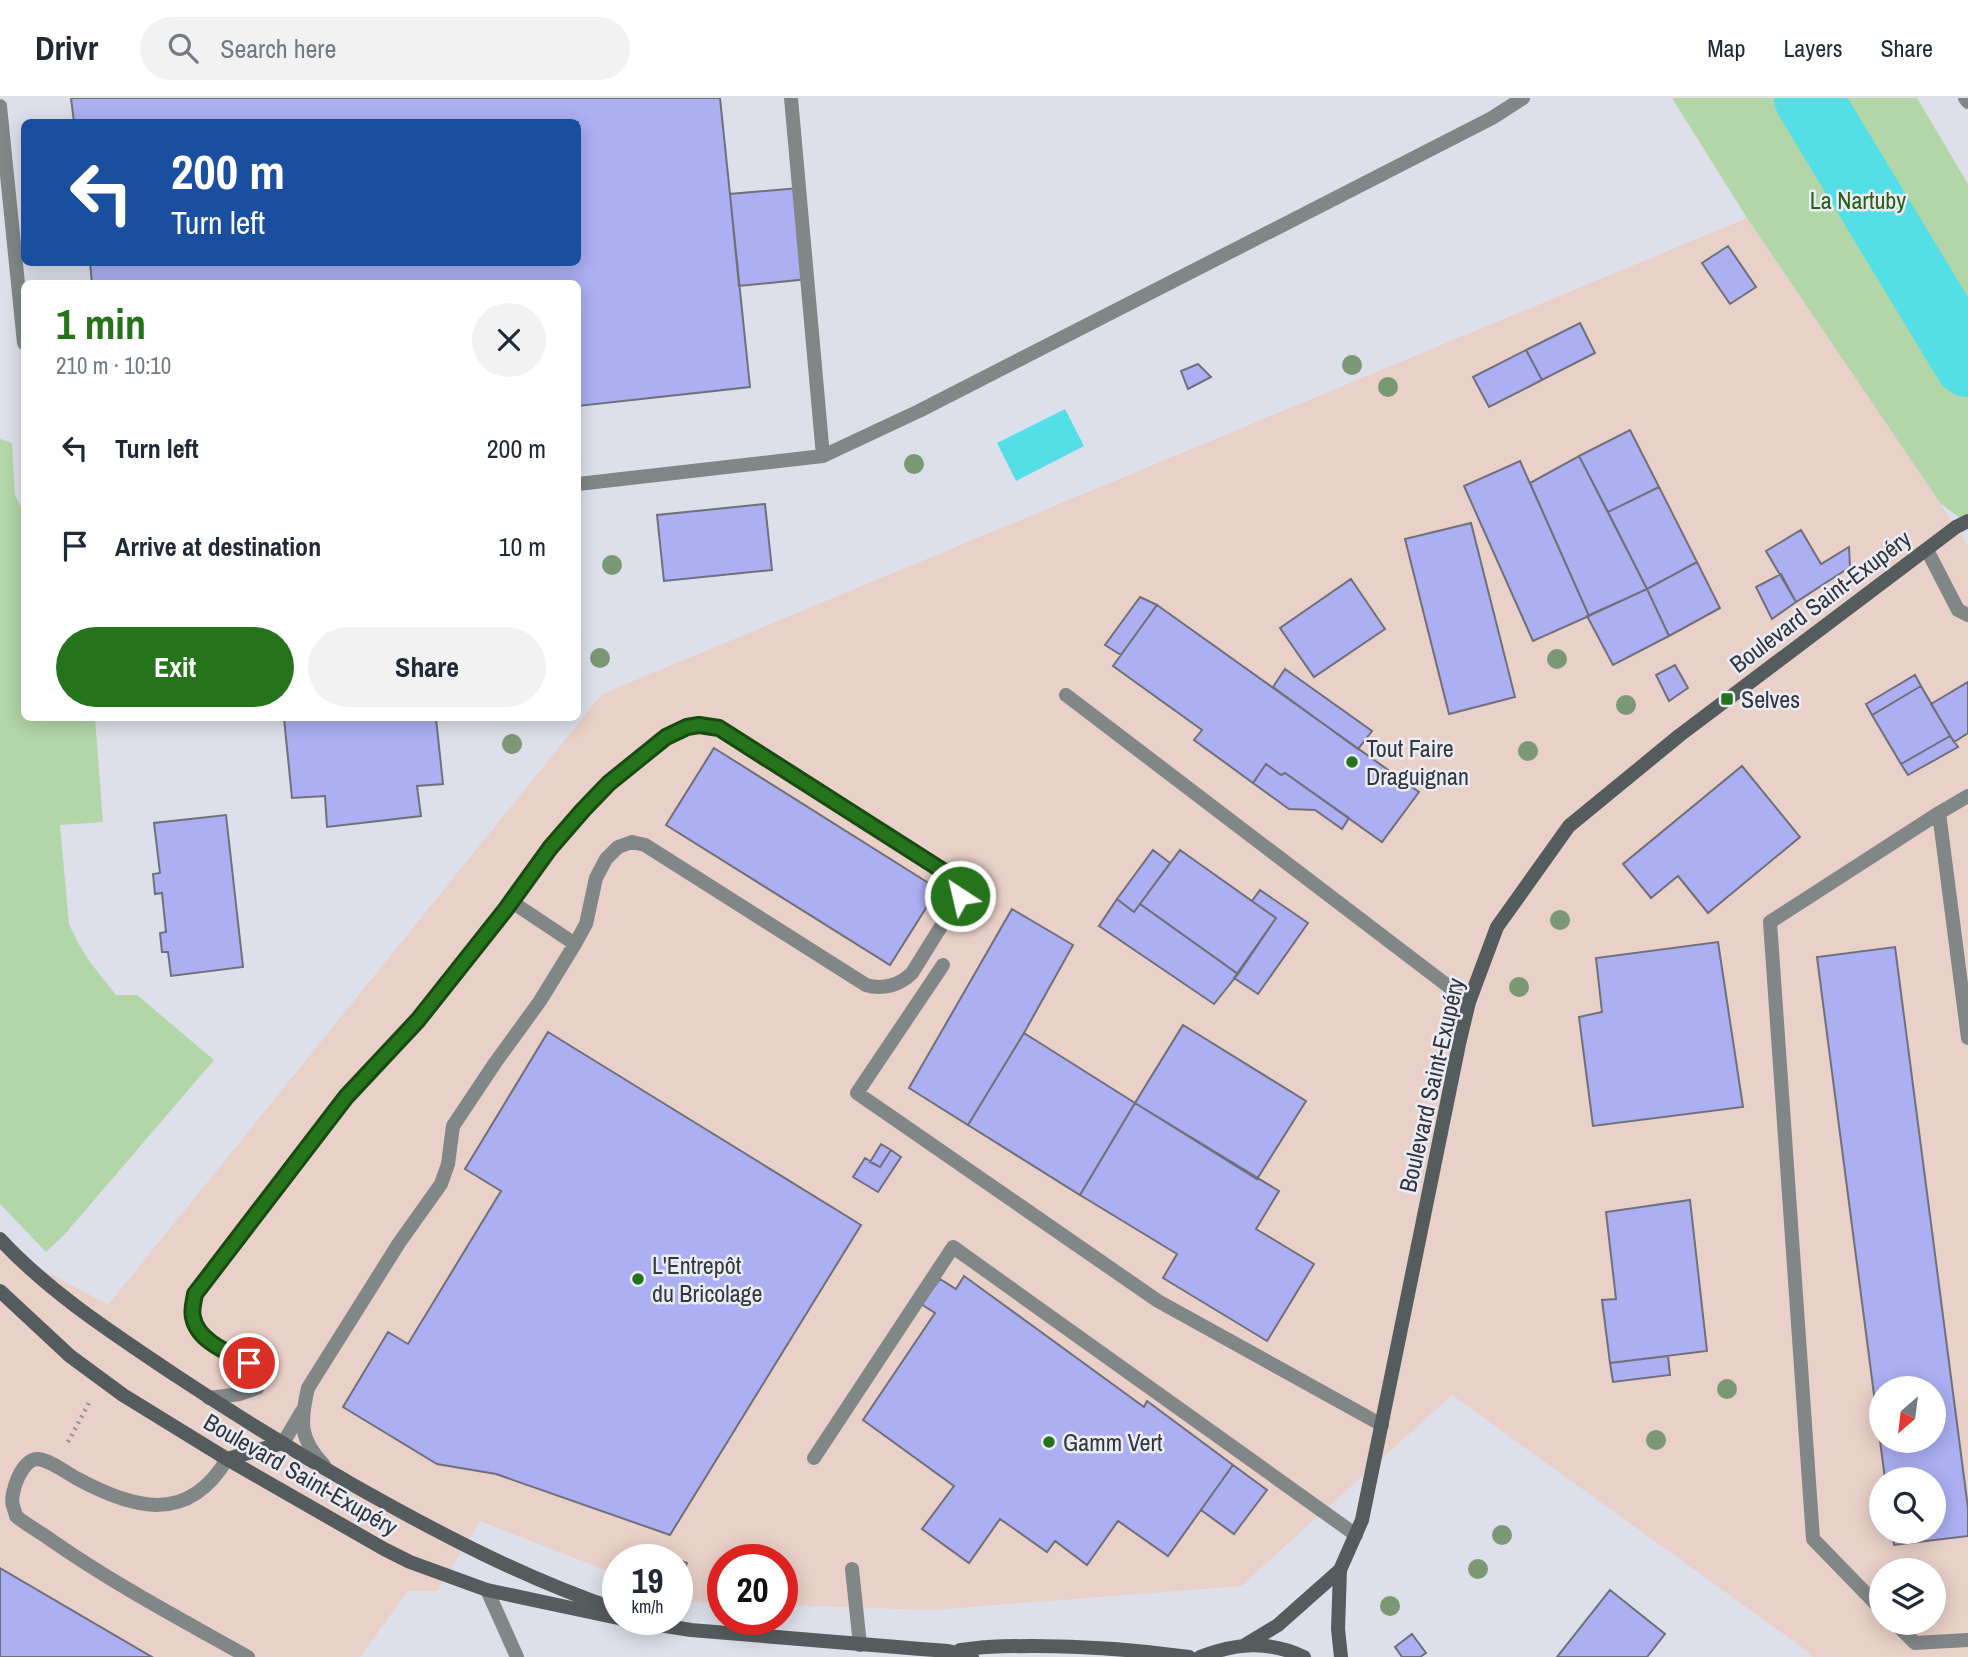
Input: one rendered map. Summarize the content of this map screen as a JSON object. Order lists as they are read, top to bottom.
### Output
{
  "streets": {
    "main road": ["Boulevard Saint-Exupéry"]
  },
  "parks": ["La Nartuby"],
  "places": {
    "transit": ["Selves"],
    "other": ["Tout Faire Draguignan", "L'Entrepôt du Bricolage", "Gamm Vert"]
  },
  "north": "bottom left",
  "page": {
    "header": "Drivr",
    "search": "Search here",
    "nav": ["Map", "Layers", "Share"],
    "turn": ["200 m", "Turn left"],
    "heading": ["1 min", "210 m · 10:10"],
    "list": [
      {
        "name": "Turn left",
        "value": "200 m"
      },
      {
        "name": "Arrive at destination",
        "value": "10 m"
      }
    ],
    "buttons": ["Exit", "Share"],
    "speed": "19 km/h",
    "limit": "20"
  }
}
